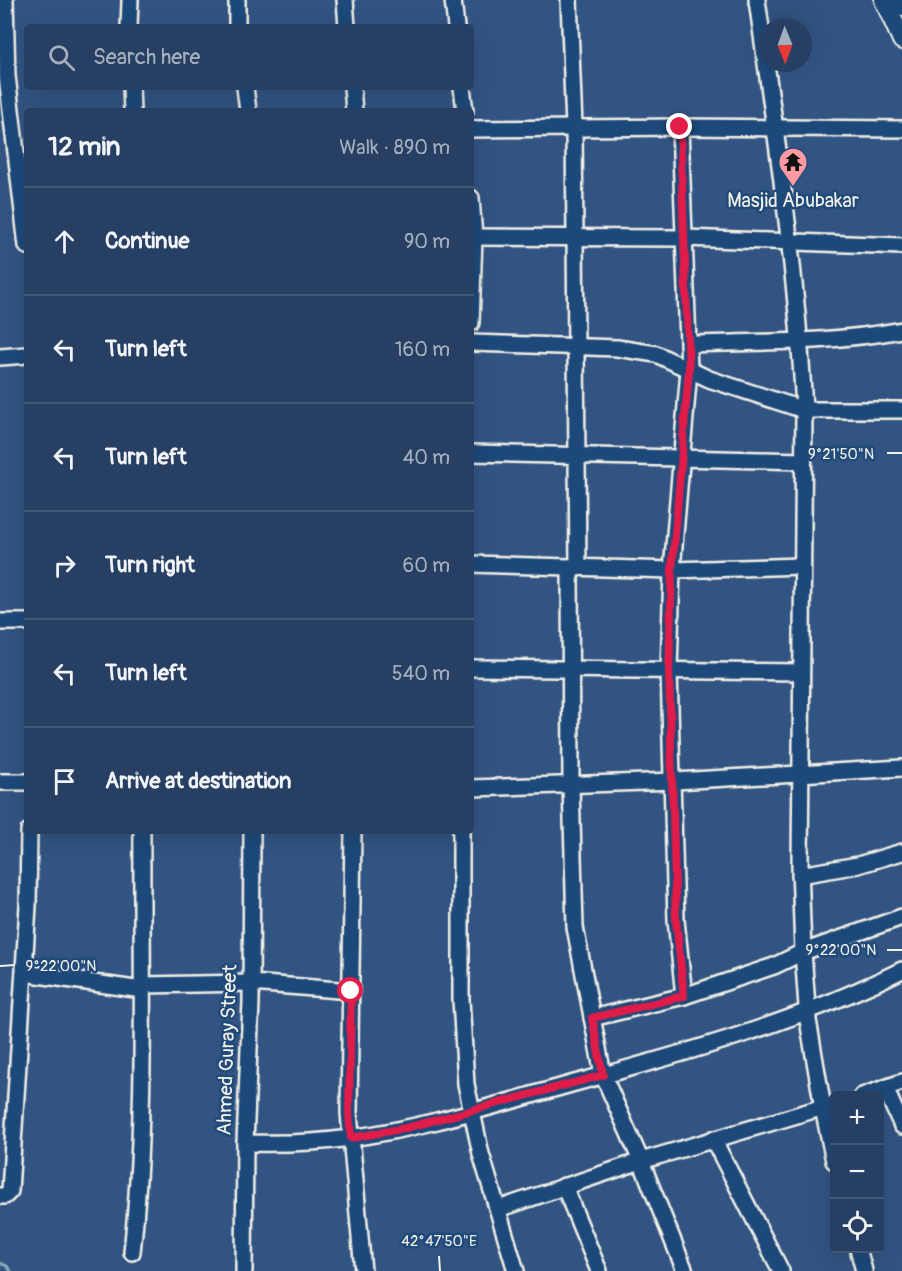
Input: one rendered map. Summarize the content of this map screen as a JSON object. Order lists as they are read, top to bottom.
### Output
{
  "streets": {
    "street": ["Ahmed Guray Street"]
  },
  "places": {
    "temple": ["Masjid Abubakar"]
  },
  "north": "bottom",
  "page": {
    "search": "Search here",
    "heading": ["12 min", "Walk · 890 m"],
    "list": [
      ["Continue", "90 m"],
      ["Turn left", "160 m"],
      ["Turn left", "40 m"],
      ["Turn right", "60 m"],
      ["Turn left", "540 m"],
      "Arrive at destination"
    ],
    "map_buttons": ["+", "−"]
  },
  "coordinates": ["9°21'50\"N", "9°22'00\"N", "42°47'50\"E"]
}
